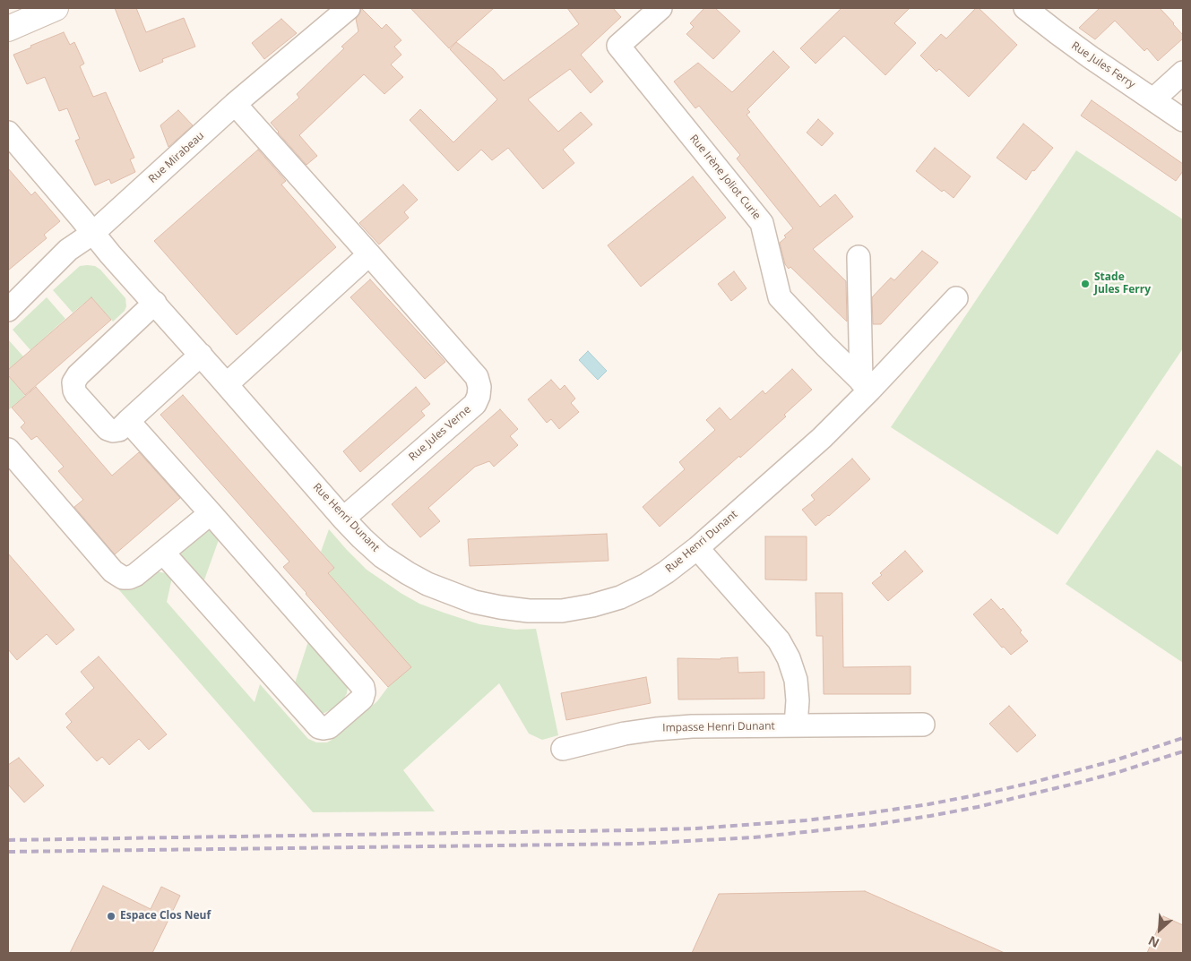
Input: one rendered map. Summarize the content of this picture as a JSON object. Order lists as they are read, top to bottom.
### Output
{
  "streets": {
    "street": [
      "Rue Jules Ferry",
      "Rue Mirabeau",
      "Rue Irène Joliot Curie",
      "Rue Jules Verne",
      "Rue Henri Dunant",
      "Impasse Henri Dunant"
    ]
  },
  "crossings": [
    ["Rue Mirabeau", "Rue Jules Verne"],
    ["Rue Mirabeau", "Rue Henri Dunant"],
    ["Rue Irène Joliot Curie", "Rue Henri Dunant"],
    ["Rue Jules Verne", "Rue Henri Dunant"]
  ],
  "places": ["Stade Jules Ferry", "Espace Clos Neuf"],
  "north": "bottom left"
}
